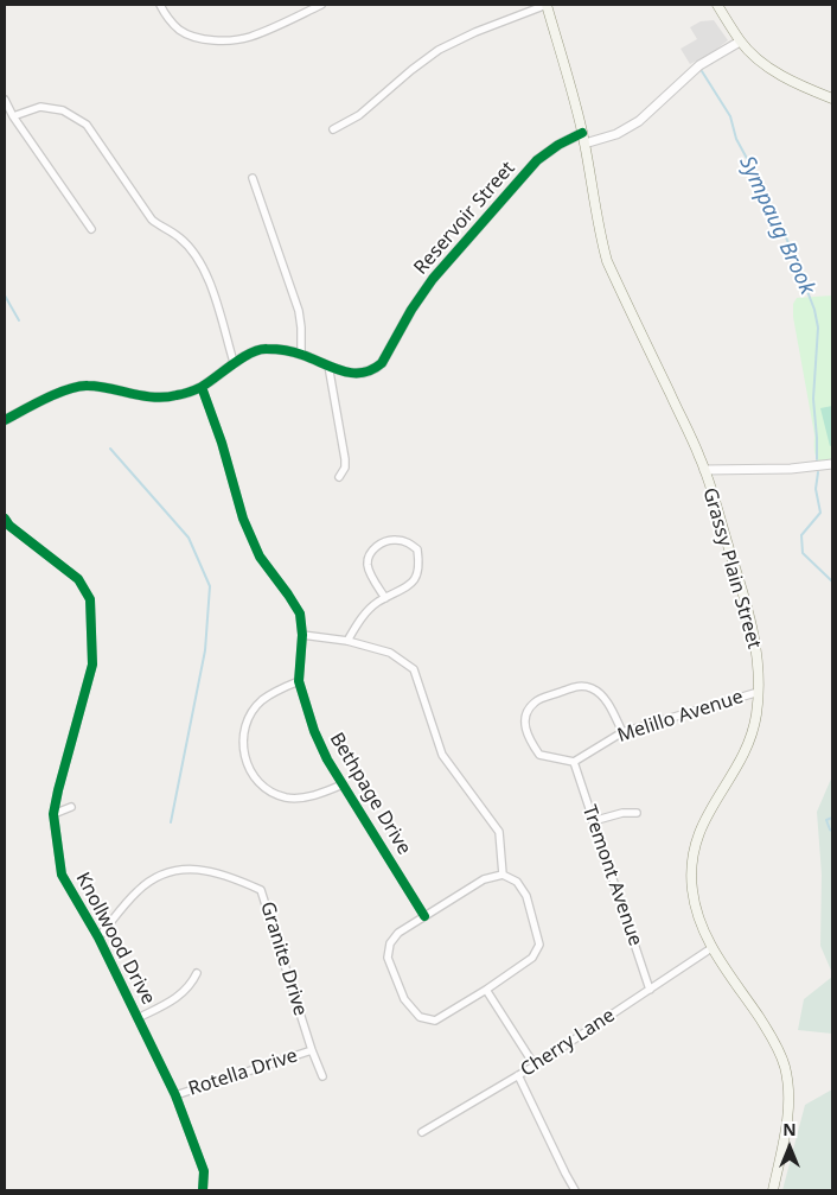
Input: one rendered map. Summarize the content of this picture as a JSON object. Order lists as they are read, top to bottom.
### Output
{
  "streets": {
    "main road": ["Grassy Plain Street"],
    "street": [
      "Reservoir Street",
      "Melillo Avenue",
      "Bethpage Drive",
      "Tremont Avenue",
      "Knollwood Drive",
      "Granite Drive",
      "Cherry Lane",
      "Rotella Drive"
    ]
  },
  "crossings": [
    ["Reservoir Street", "Grassy Plain Street"],
    ["Reservoir Street", "Bethpage Drive"],
    ["Grassy Plain Street", "Melillo Avenue"],
    ["Grassy Plain Street", "Cherry Lane"],
    ["Melillo Avenue", "Tremont Avenue"],
    ["Tremont Avenue", "Cherry Lane"],
    ["Knollwood Drive", "Granite Drive"],
    ["Knollwood Drive", "Rotella Drive"],
    ["Granite Drive", "Rotella Drive"]
  ],
  "water": ["Sympaug Brook"],
  "north": "top"
}
